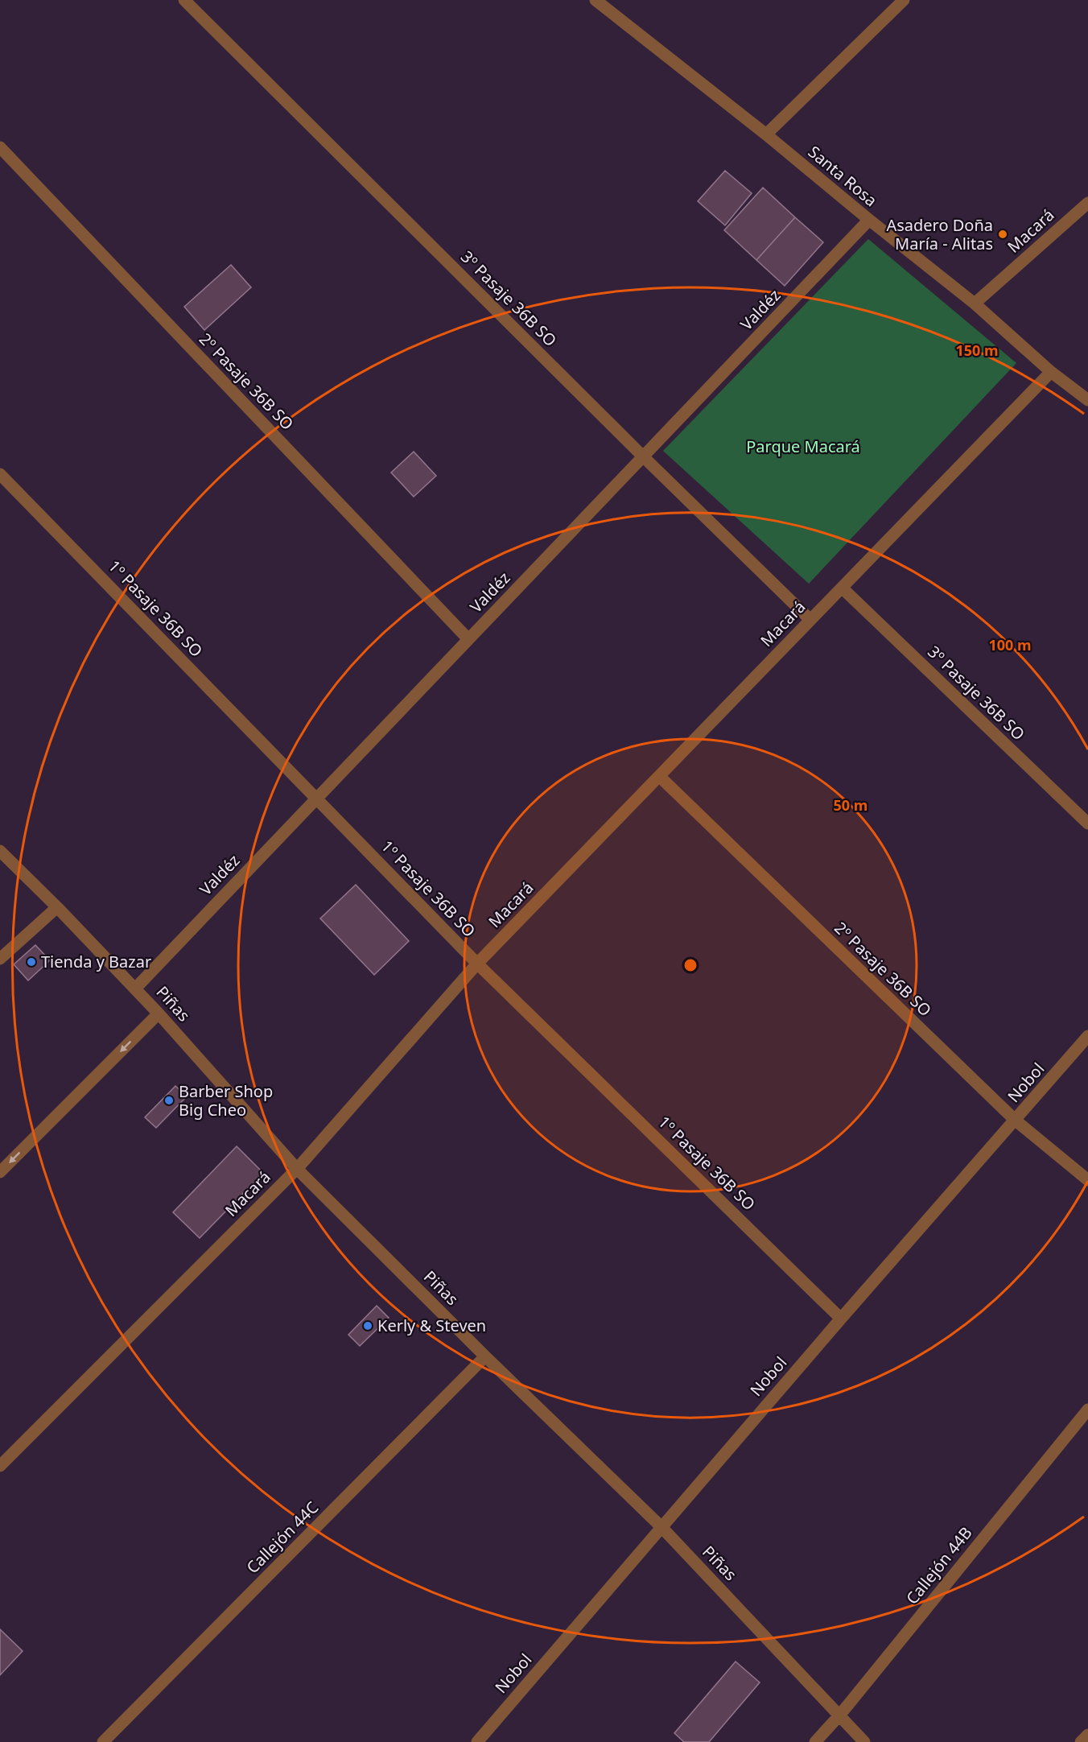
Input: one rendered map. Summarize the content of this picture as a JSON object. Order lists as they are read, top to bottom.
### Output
{
  "streets": {
    "street": [
      "Santa Rosa",
      "Macará",
      "3º Pasaje 36B SO",
      "Valdéz",
      "2º Pasaje 36B SO",
      "1º Pasaje 36B SO",
      "Piñas",
      "Nobol",
      "Callejón 44C",
      "Callejón 44B"
    ]
  },
  "crossings": [
    ["Santa Rosa", "Macará"],
    ["Santa Rosa", "Valdéz"],
    ["Macará", "3º Pasaje 36B SO"],
    ["Macará", "2º Pasaje 36B SO"],
    ["Macará", "1º Pasaje 36B SO"],
    ["Macará", "Piñas"],
    ["3º Pasaje 36B SO", "Valdéz"],
    ["Valdéz", "2º Pasaje 36B SO"],
    ["Valdéz", "1º Pasaje 36B SO"],
    ["Valdéz", "Piñas"],
    ["2º Pasaje 36B SO", "Nobol"],
    ["1º Pasaje 36B SO", "Nobol"],
    ["Piñas", "Nobol"],
    ["Piñas", "Callejón 44C"],
    ["Piñas", "Callejón 44B"]
  ],
  "parks": ["Parque Macará"],
  "places": [
    "Asadero Doña María - Alitas",
    "Tienda y Bazar",
    "Barber Shop Big Cheo",
    "Kerly & Steven"
  ],
  "rings": ["150 m", "100 m", "50 m"]
}
